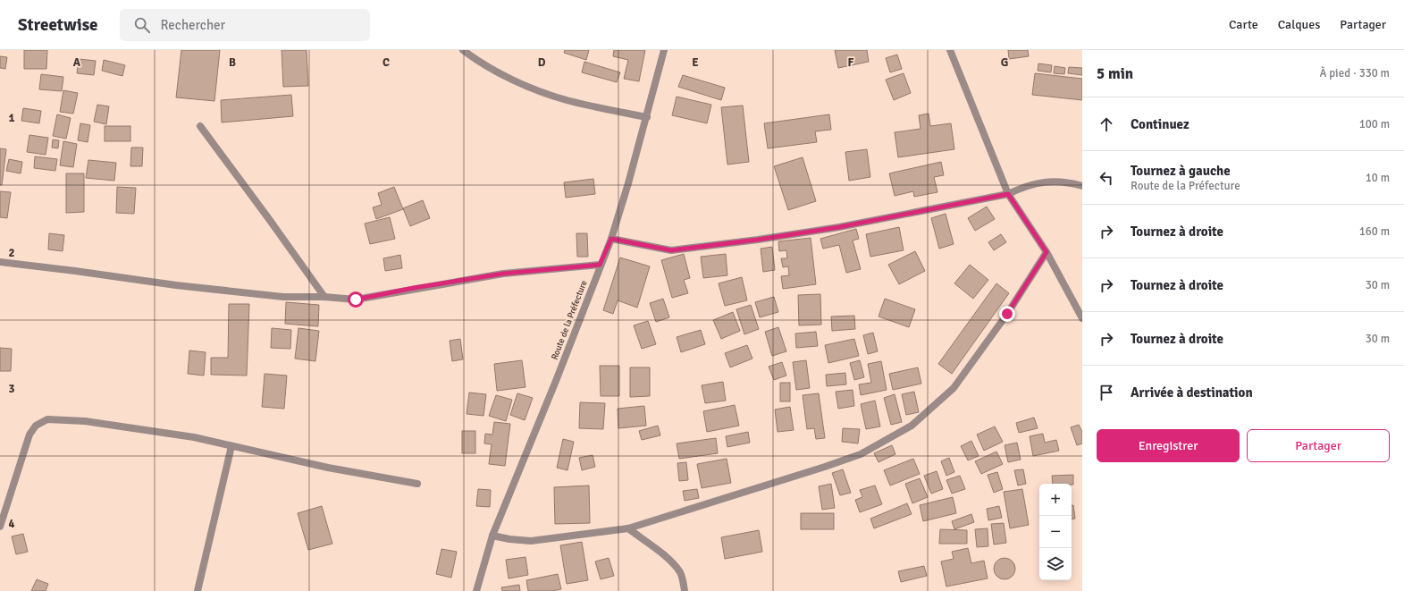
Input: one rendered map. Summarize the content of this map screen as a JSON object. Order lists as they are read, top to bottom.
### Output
{
  "streets": {
    "street": ["Route de la Préfecture"]
  },
  "page": {
    "header": "Streetwise",
    "search": "Rechercher",
    "nav": ["Carte", "Calques", "Partager"],
    "heading": ["5 min", "À pied · 330 m"],
    "list": [
      ["Continuez", "100 m"],
      ["Tournez à gauche", "Route de la Préfecture", "10 m"],
      ["Tournez à droite", "160 m"],
      ["Tournez à droite", "30 m"],
      ["Tournez à droite", "30 m"],
      "Arrivée à destination"
    ],
    "buttons": ["Enregistrer", "Partager"],
    "map_buttons": ["+", "−"]
  },
  "grid": {
    "columns": [
      "A",
      "B",
      "C",
      "D",
      "E",
      "F",
      "G"
    ],
    "rows": [
      "1",
      "2",
      "3",
      "4"
    ]
  }
}
